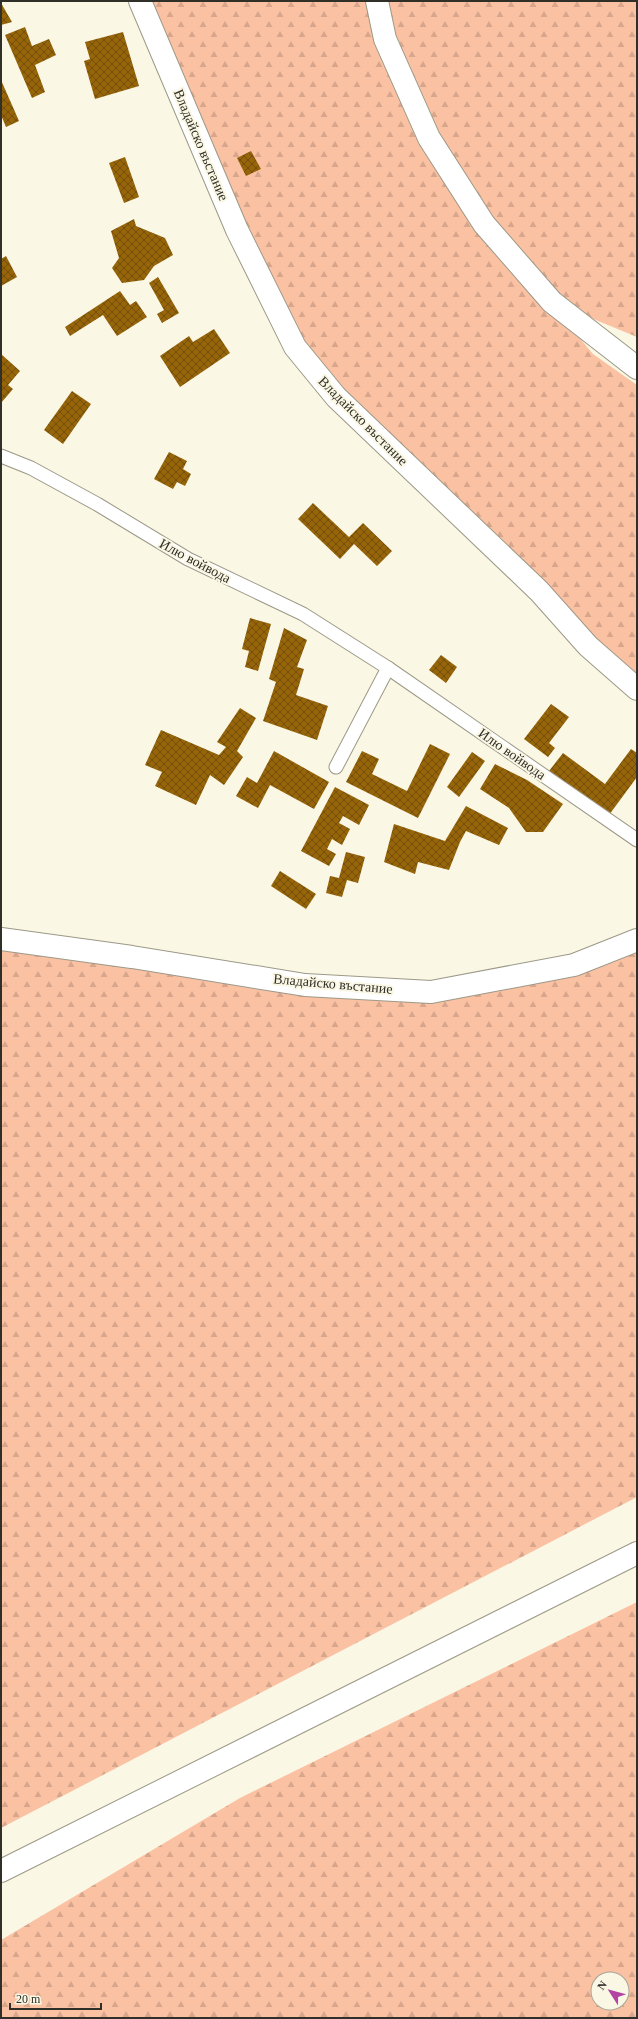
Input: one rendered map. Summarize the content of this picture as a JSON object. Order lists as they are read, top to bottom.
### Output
{
  "streets": {
    "street": ["Владайско въстание"],
    "lane": ["Илю войвода"]
  },
  "scale_bar": "20 m",
  "north": "top left"
}
